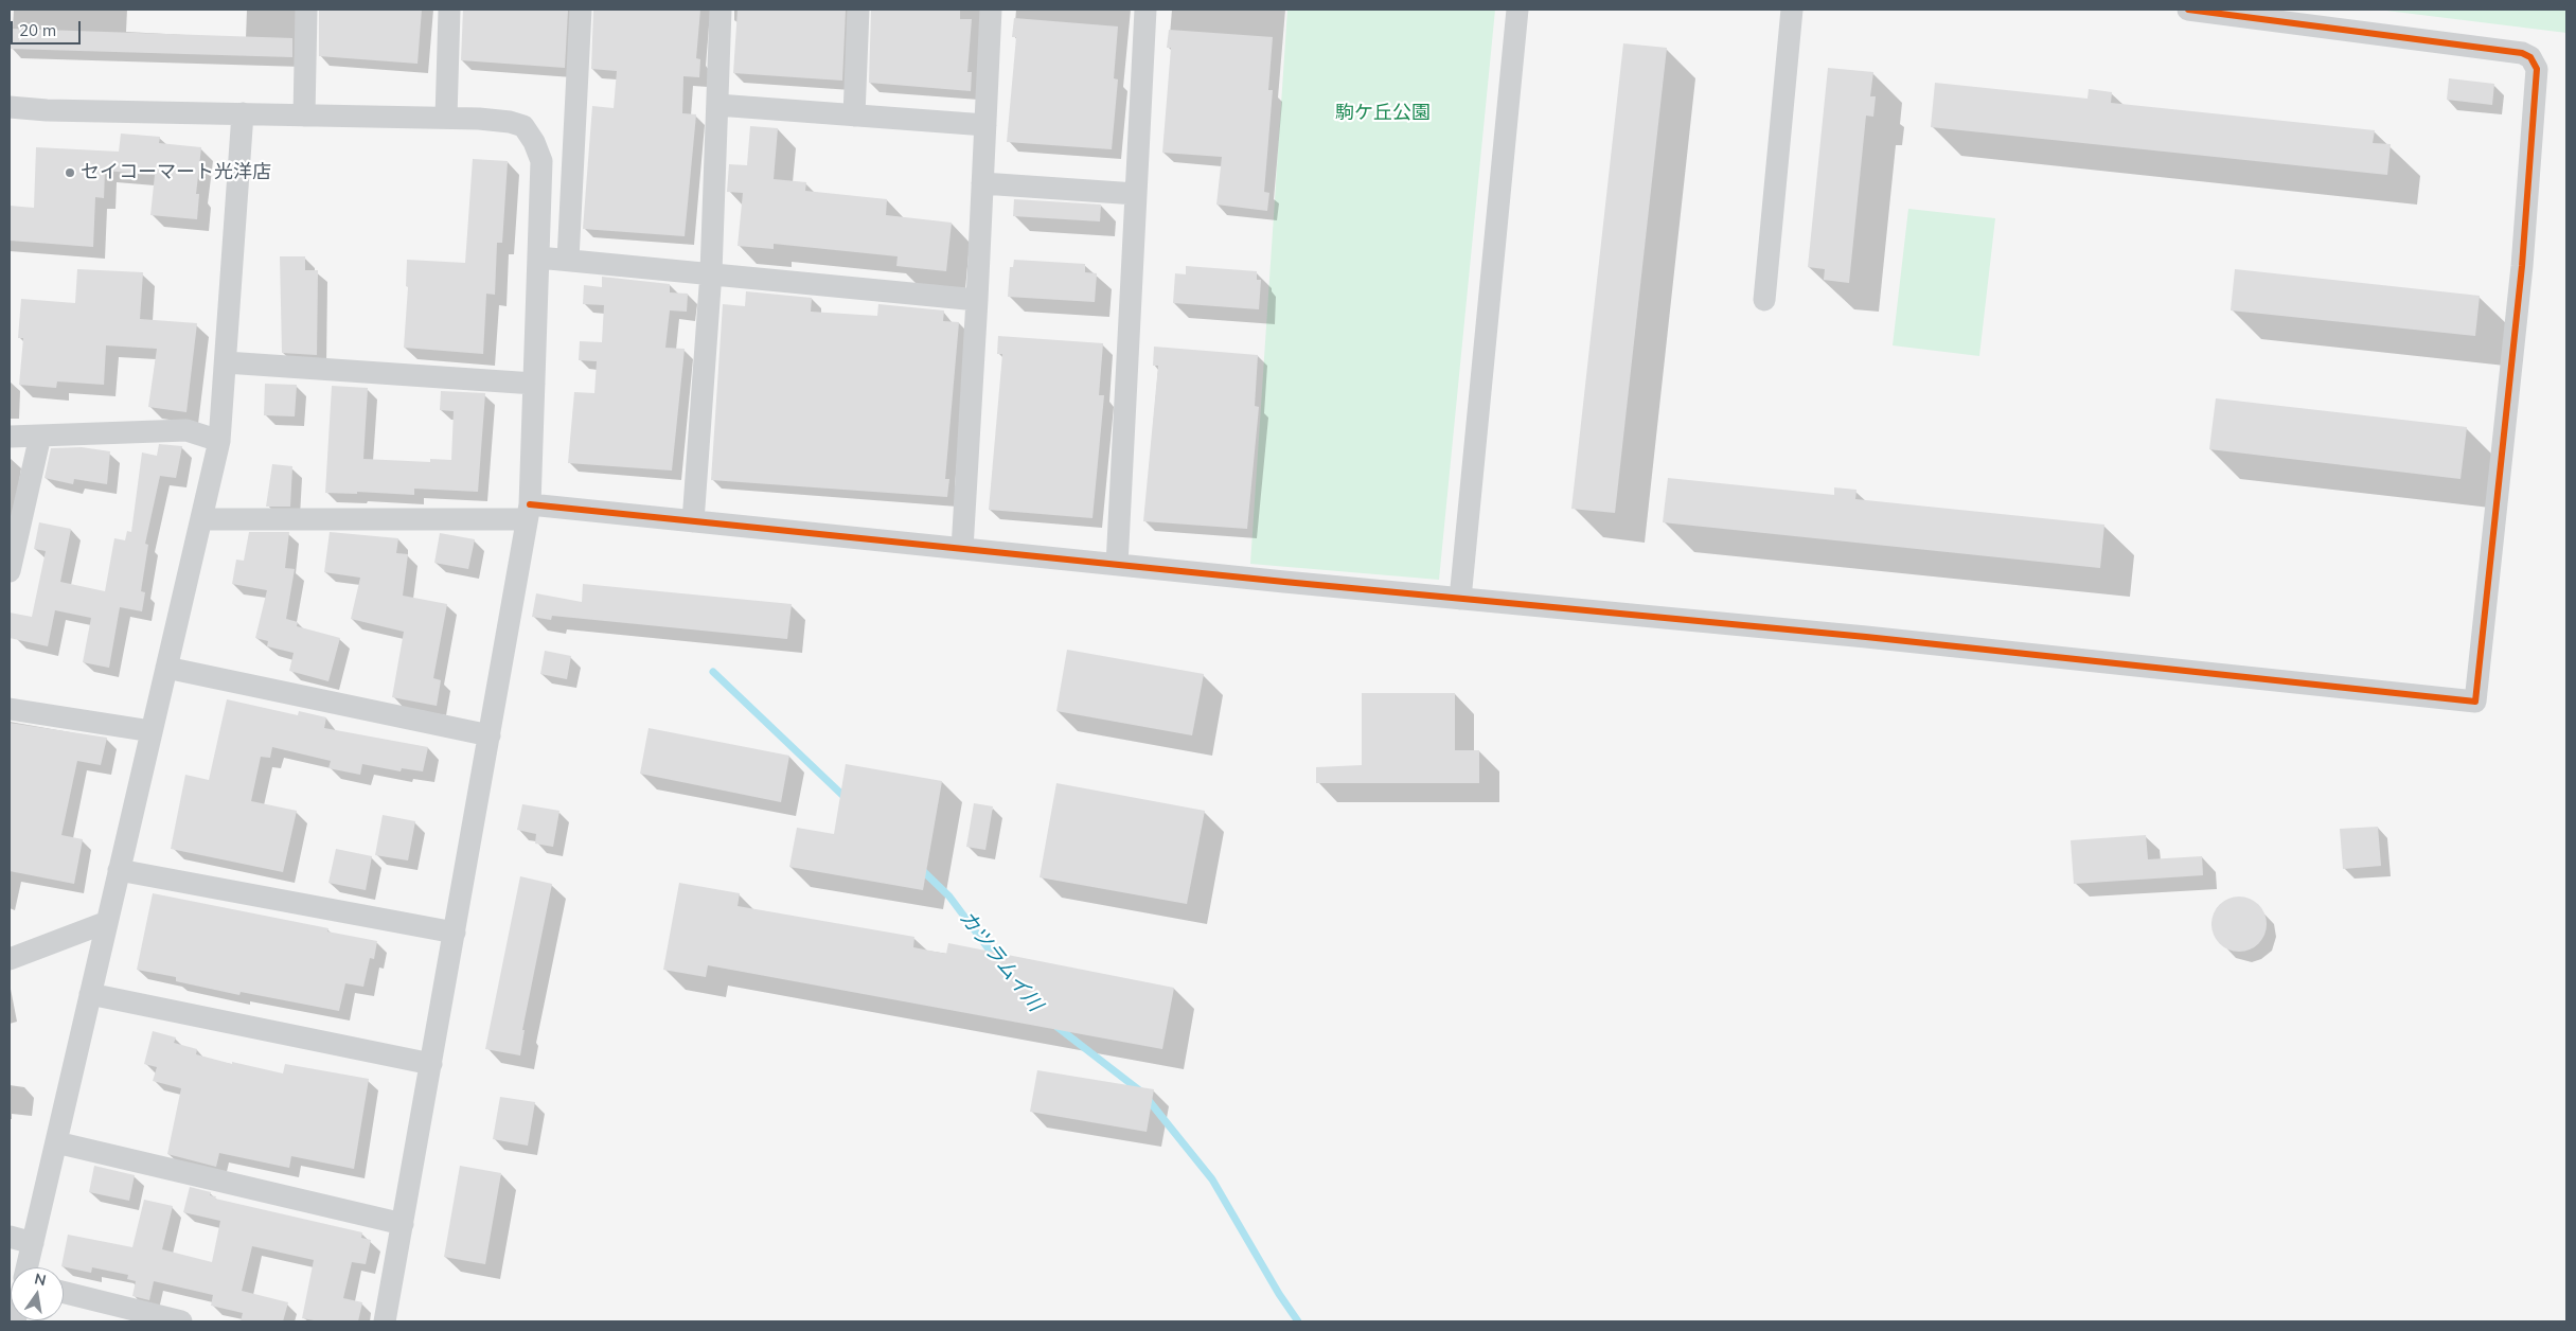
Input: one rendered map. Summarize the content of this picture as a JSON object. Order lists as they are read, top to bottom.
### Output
{
  "water": ["カツラムイ川"],
  "parks": ["駒ケ丘公園"],
  "places": ["セイコーマート光洋店"],
  "scale_bar": "20 m",
  "north": "top"
}
